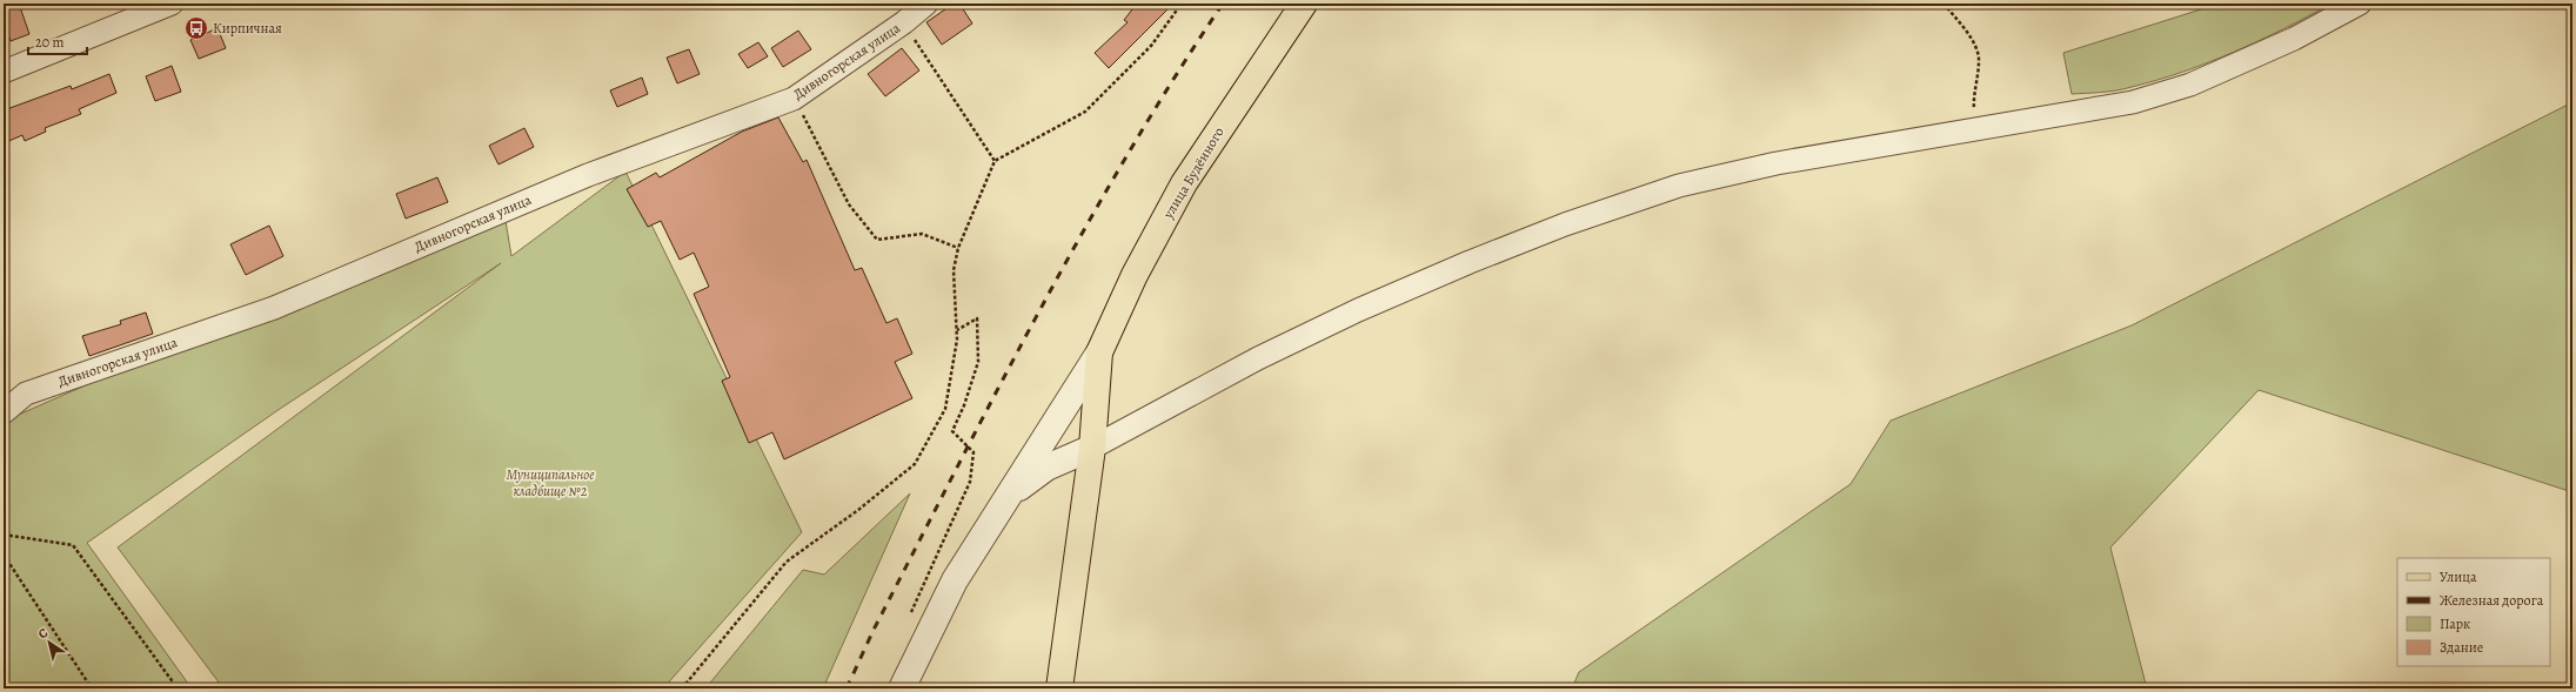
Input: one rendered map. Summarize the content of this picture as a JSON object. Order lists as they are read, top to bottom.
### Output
{
  "streets": {
    "main road": ["улица Будённого"],
    "street": ["Дивногорская улица"]
  },
  "parks": ["Муниципальное кладбище №2"],
  "places": {
    "bus stop": ["Кирпичная"]
  },
  "legend": [
    "Улица",
    "Железная дорога",
    "Парк",
    "Здание"
  ],
  "scale_bar": "20 m",
  "north": "top left"
}
